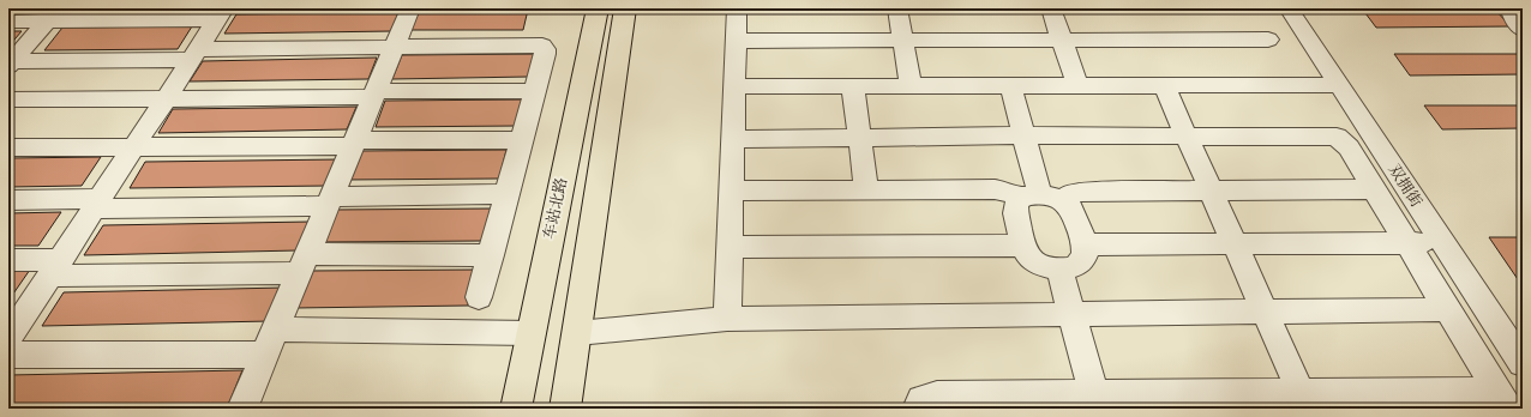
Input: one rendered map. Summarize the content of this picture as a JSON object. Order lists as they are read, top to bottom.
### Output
{
  "streets": {
    "main road": ["车站北路"],
    "street": ["双拥街"]
  }
}
